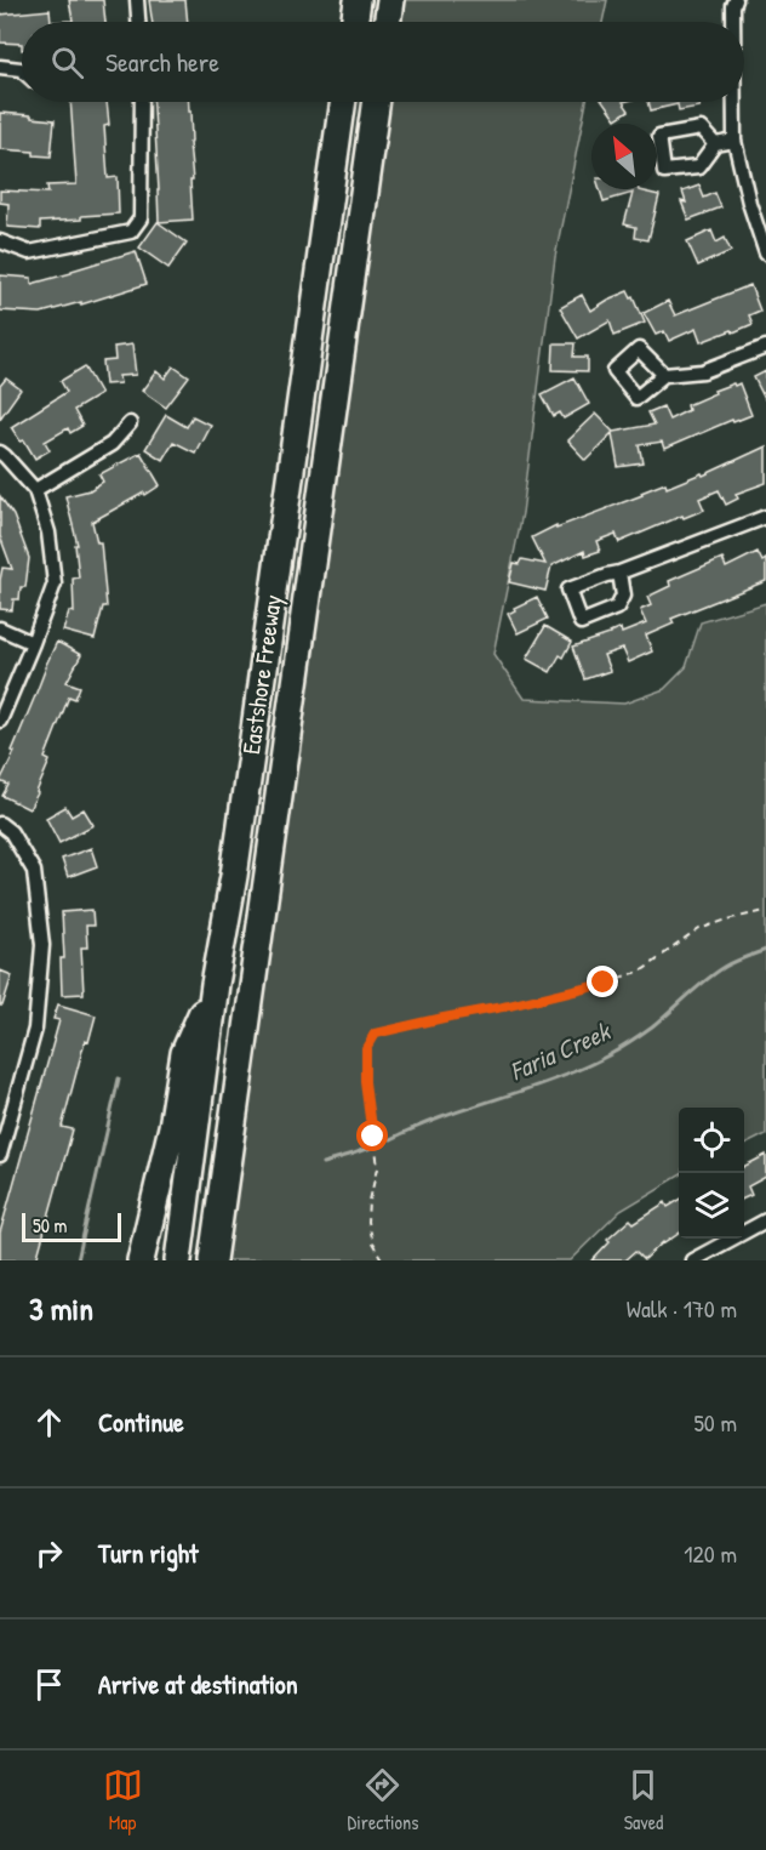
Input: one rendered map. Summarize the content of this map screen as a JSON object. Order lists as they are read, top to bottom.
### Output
{
  "streets": {
    "highway": ["Eastshore Freeway"]
  },
  "water": ["Faria Creek"],
  "scale_bar": "50 m",
  "north": "top left",
  "page": {
    "search": "Search here",
    "scale": "50 m",
    "heading": ["3 min", "Walk · 170 m"],
    "list": [
      ["Continue", "50 m"],
      ["Turn right", "120 m"],
      "Arrive at destination"
    ],
    "nav": ["Map", "Directions", "Saved"]
  }
}
